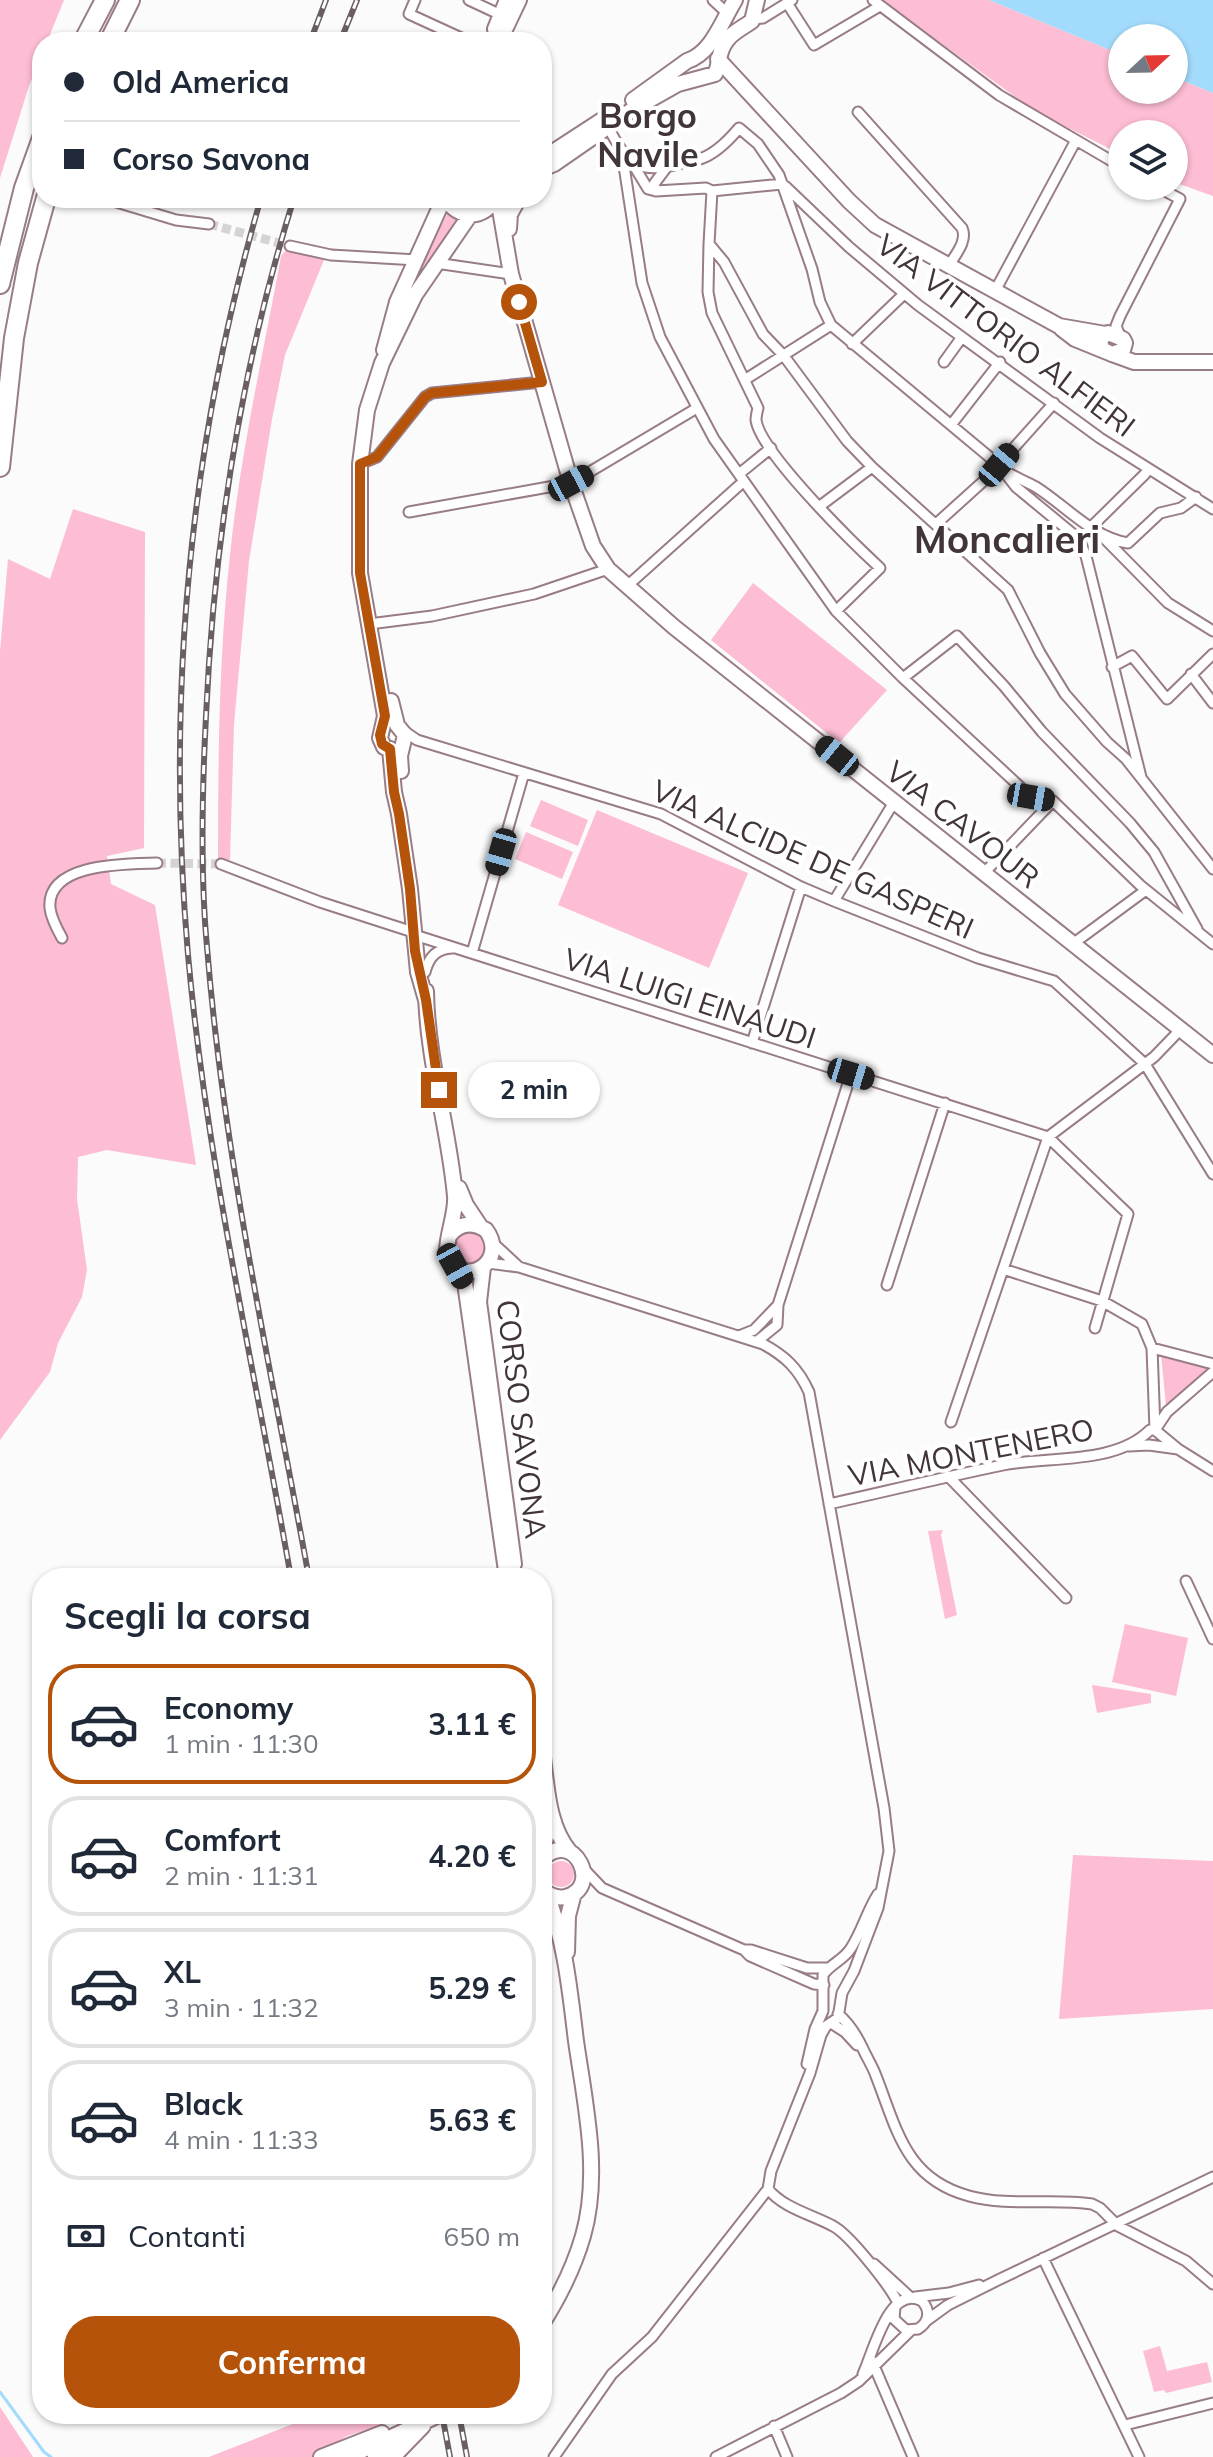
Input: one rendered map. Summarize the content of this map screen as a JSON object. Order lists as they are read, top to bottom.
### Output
{
  "streets": {
    "main road": ["VIA CAVOUR", "CORSO SAVONA"],
    "street": [
      "VIA VITTORIO ALFIERI",
      "VIA ALCIDE DE GASPERI",
      "VIA LUIGI EINAUDI",
      "VIA MONTENERO"
    ]
  },
  "districts": ["Borgo Navile", "Moncalieri"],
  "north": "right",
  "page": {
    "banner": ["Old America", "Corso Savona"],
    "bubble": "2 min",
    "heading": "Scegli la corsa",
    "list": [
      {
        "name": "Economy",
        "note": "1 min · 11:30",
        "value": "3.11 €"
      },
      {
        "name": "Comfort",
        "note": "2 min · 11:31",
        "value": "4.20 €"
      },
      {
        "name": "XL",
        "note": "3 min · 11:32",
        "value": "5.29 €"
      },
      {
        "name": "Black",
        "note": "4 min · 11:33",
        "value": "5.63 €"
      }
    ],
    "pay": ["Contanti", "650 m"],
    "buttons": "Conferma"
  }
}
